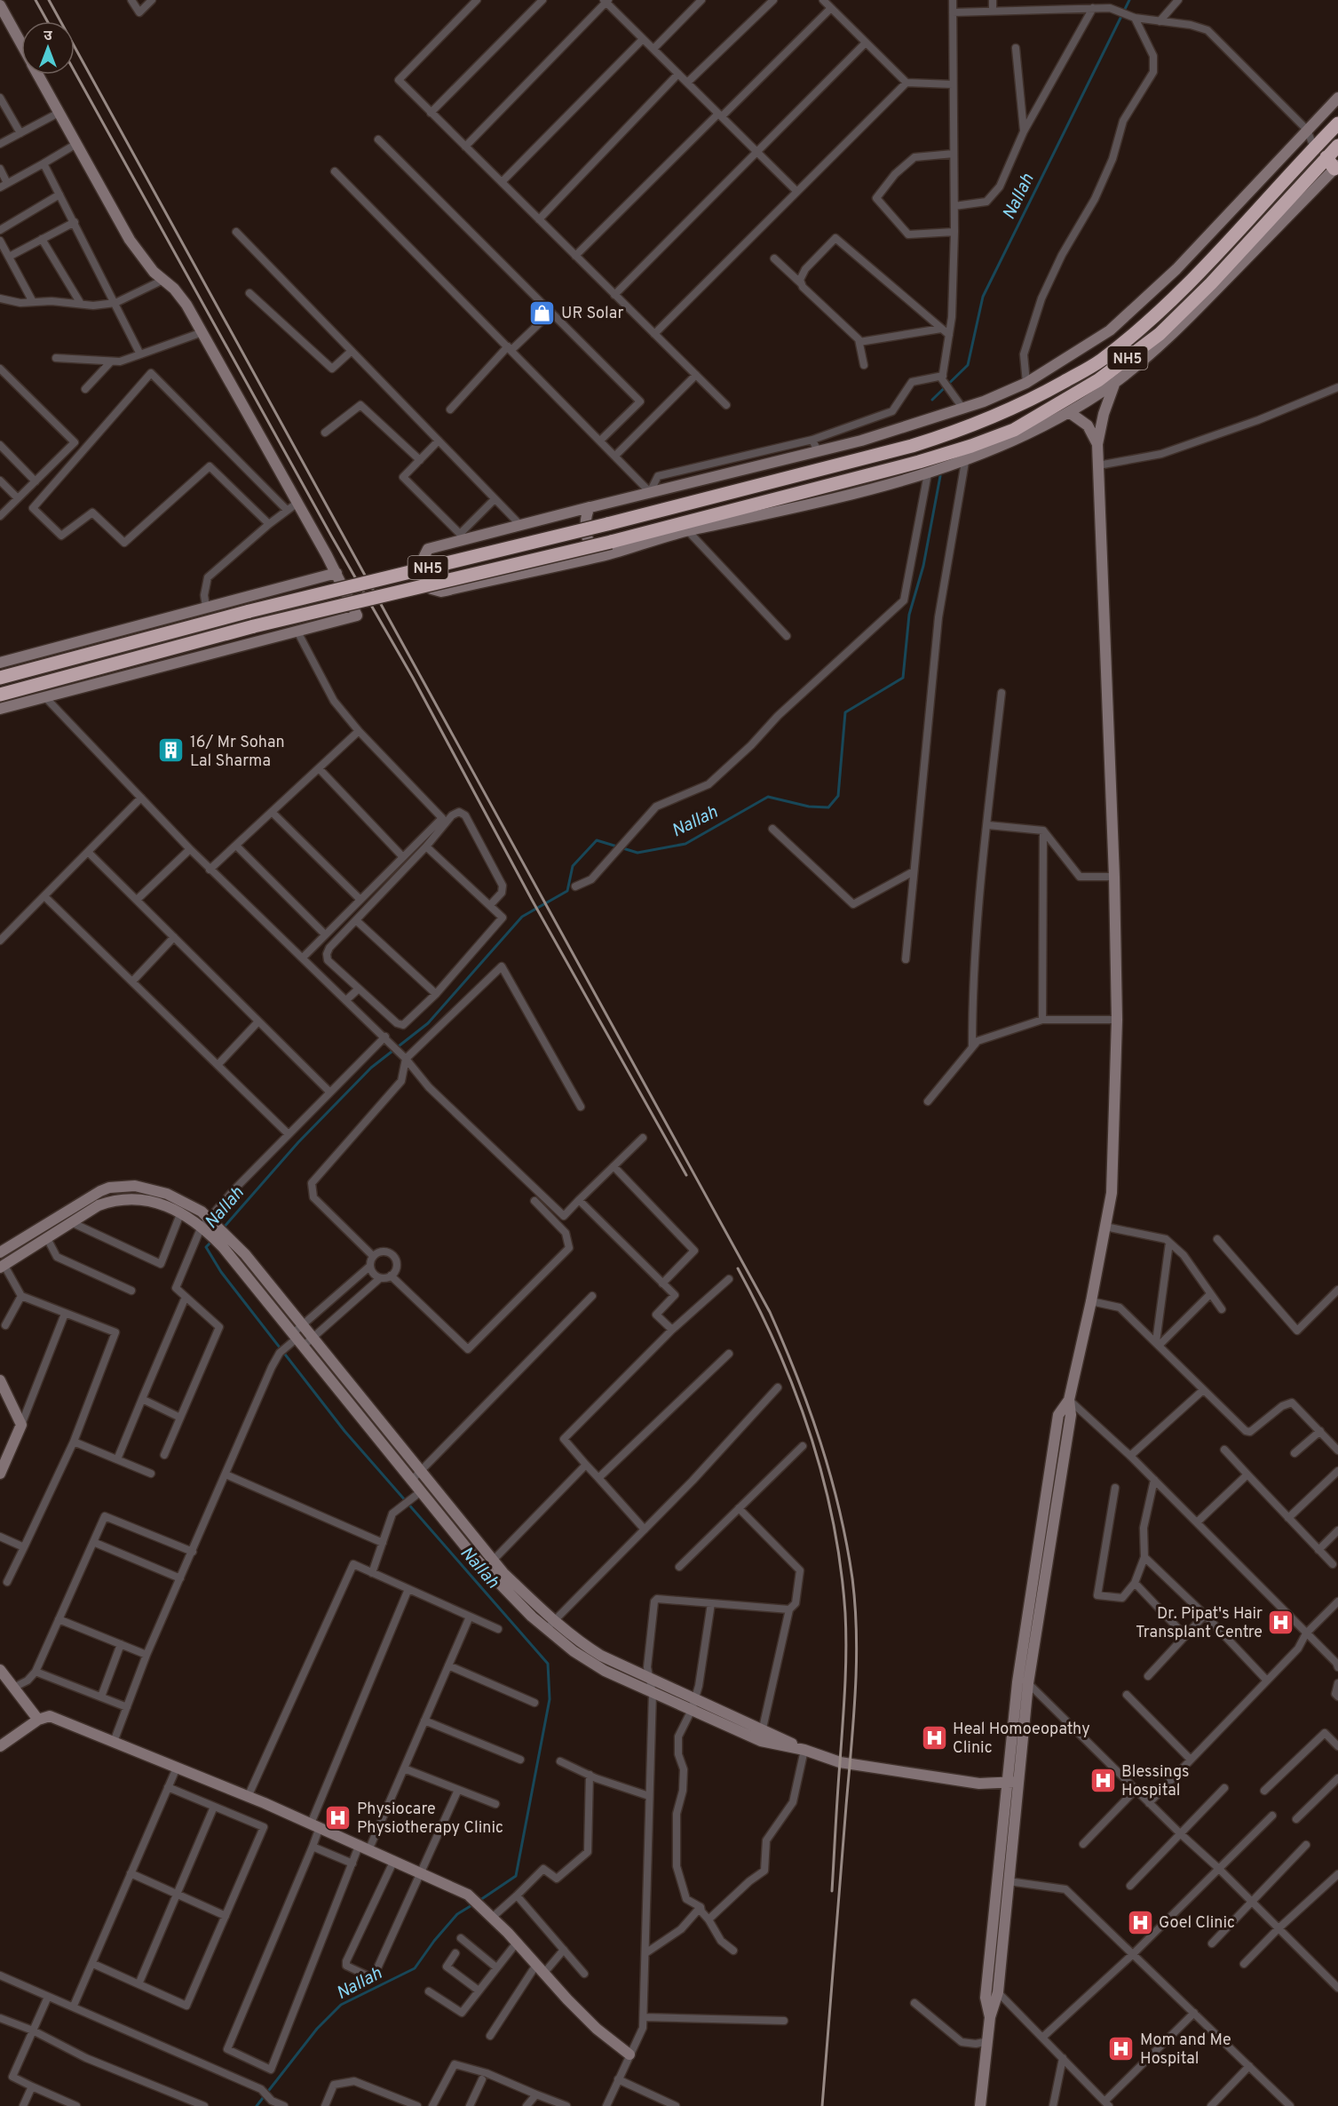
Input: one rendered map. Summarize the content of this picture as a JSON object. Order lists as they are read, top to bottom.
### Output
{
  "streets": {
    "highway": ["NH5"]
  },
  "water": ["Nallah"],
  "places": {
    "shop": ["UR Solar"],
    "building": ["16/ Mr Sohan Lal Sharma"],
    "hospital": [
      "Dr. Pipat's Hair Transplant Centre",
      "Heal Homoeopathy Clinic",
      "Blessings Hospital",
      "Physiocare Physiotherapy Clinic",
      "Goel Clinic",
      "Mom and Me Hospital"
    ]
  },
  "north": "top"
}
